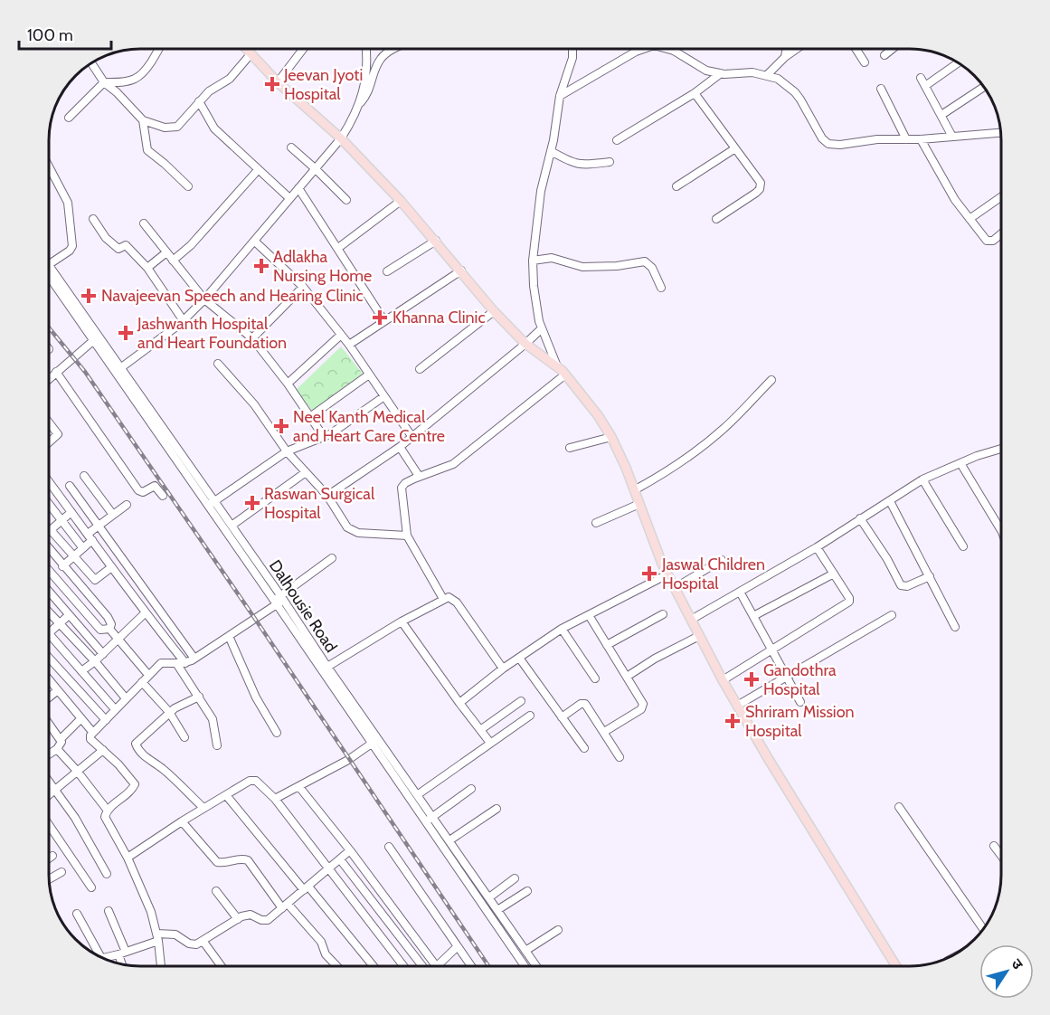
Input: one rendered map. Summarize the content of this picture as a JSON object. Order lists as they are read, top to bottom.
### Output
{
  "streets": {
    "street": ["Dalhousie Road"]
  },
  "places": {
    "health": [
      "Jeevan Jyoti Hospital",
      "Adlakha Nursing Home",
      "Navajeevan Speech and Hearing Clinic",
      "Khanna Clinic",
      "Jashwanth Hospital and Heart Foundation",
      "Neel Kanth Medical and Heart Care Centre",
      "Raswan Surgical Hospital",
      "Jaswal Children Hospital",
      "Gandothra Hospital",
      "Shriram Mission Hospital"
    ]
  },
  "scale_bar": "100 m",
  "north": "top right"
}
